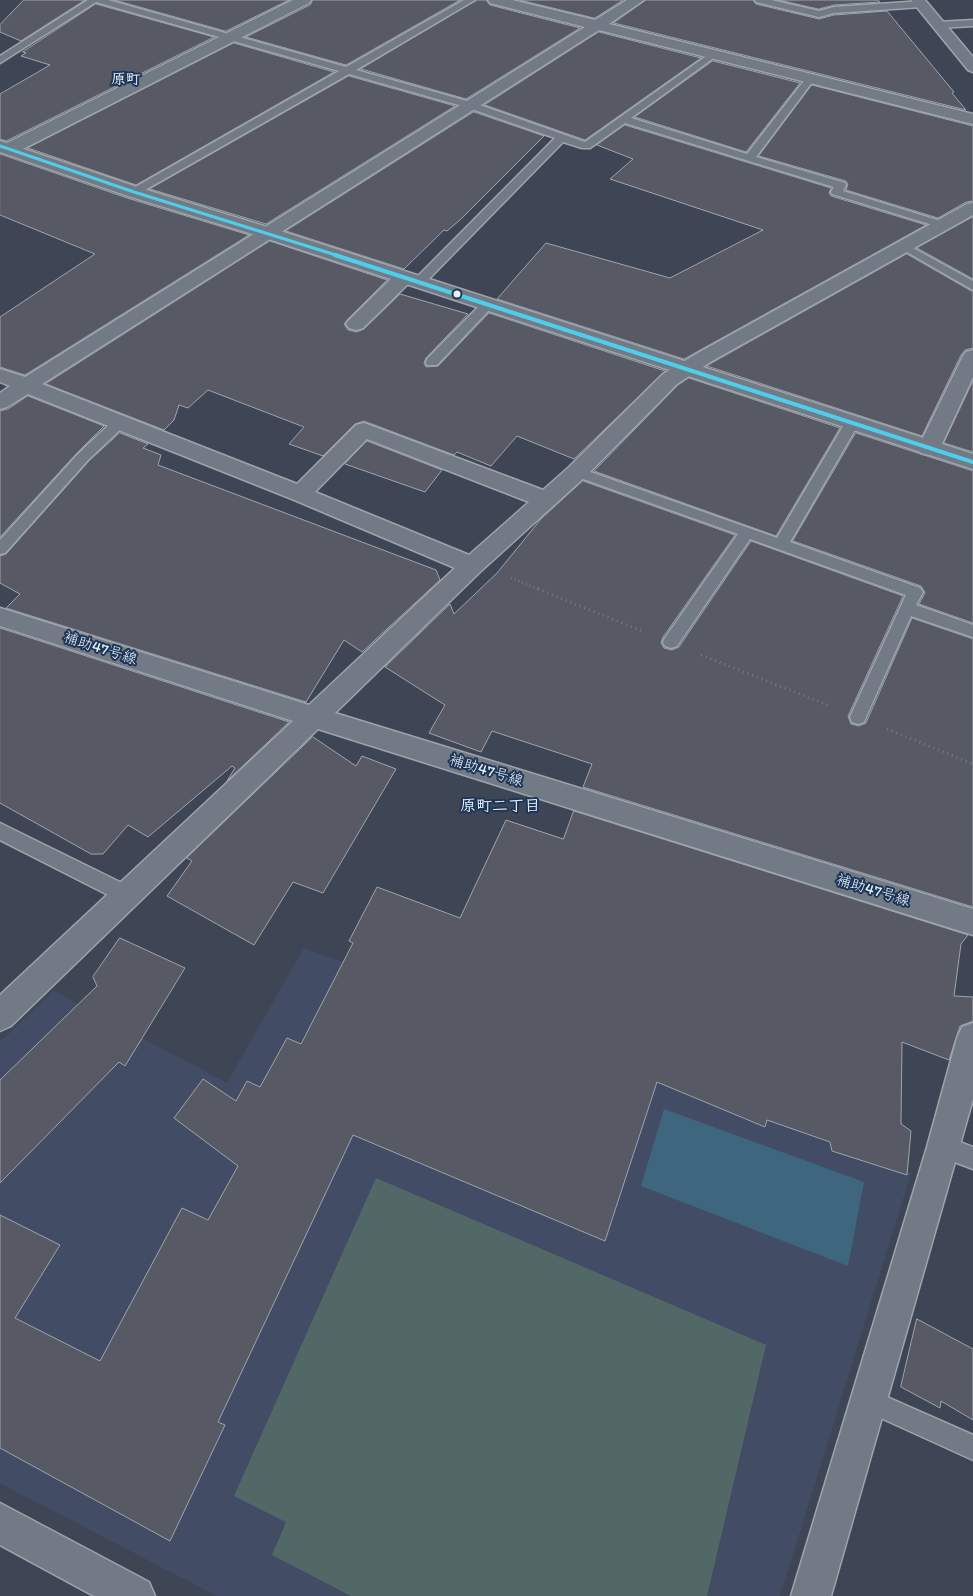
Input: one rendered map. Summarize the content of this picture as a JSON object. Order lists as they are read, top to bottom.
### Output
{
  "streets": {
    "street": ["補助47号線"]
  },
  "districts": ["原町", "原町二丁目"]
}
